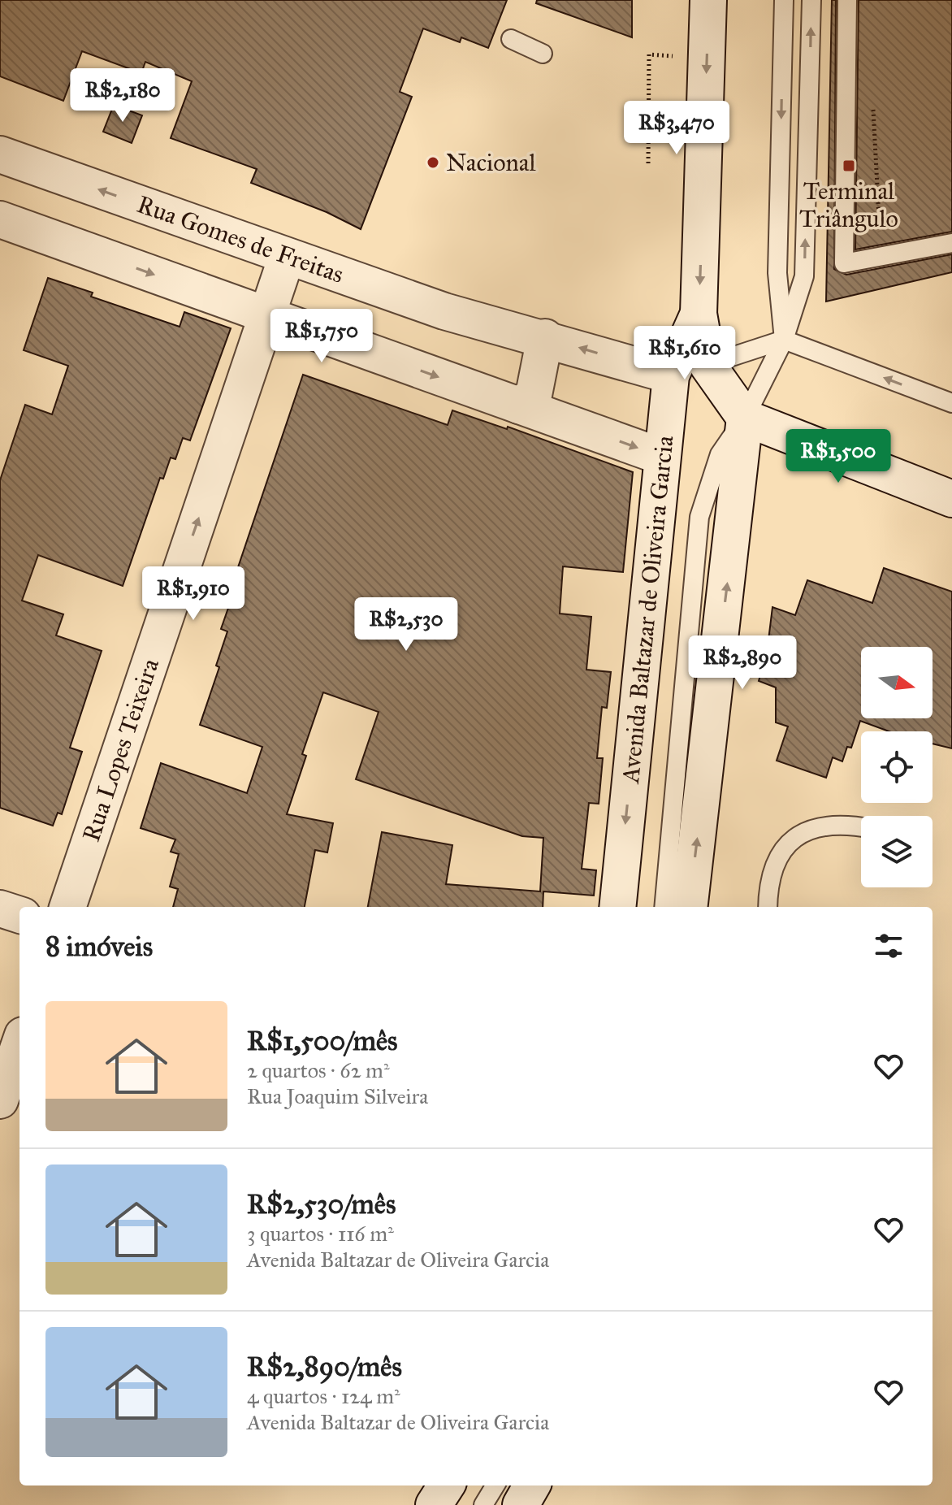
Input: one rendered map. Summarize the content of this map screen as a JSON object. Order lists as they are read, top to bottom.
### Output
{
  "streets": {
    "street": ["Rua Gomes de Freitas", "Avenida Baltazar de Oliveira Garcia", "Rua Lopes Teixeira"]
  },
  "crossings": [
    ["Rua Gomes de Freitas", "Avenida Baltazar de Oliveira Garcia"],
    ["Rua Gomes de Freitas", "Rua Lopes Teixeira"]
  ],
  "one_way": ["Rua Lopes Teixeira"],
  "places": {
    "other": ["Nacional"],
    "transit": ["Terminal Triângulo"]
  },
  "north": "right",
  "page": {
    "price": [
      "R$2,180",
      "R$3,470",
      "R$1,750",
      "R$1,610",
      "R$1,500",
      "R$1,910",
      "R$2,530",
      "R$2,890"
    ],
    "heading": "8 imóveis",
    "list": [
      {
        "name": "R$1,500/mês",
        "note": "2 quartos · 62 m² · Rua Joaquim Silveira"
      },
      {
        "name": "R$2,530/mês",
        "note": "3 quartos · 116 m² · Avenida Baltazar de Oliveira Garcia"
      },
      {
        "name": "R$2,890/mês",
        "note": "4 quartos · 124 m² · Avenida Baltazar de Oliveira Garcia"
      }
    ]
  }
}
